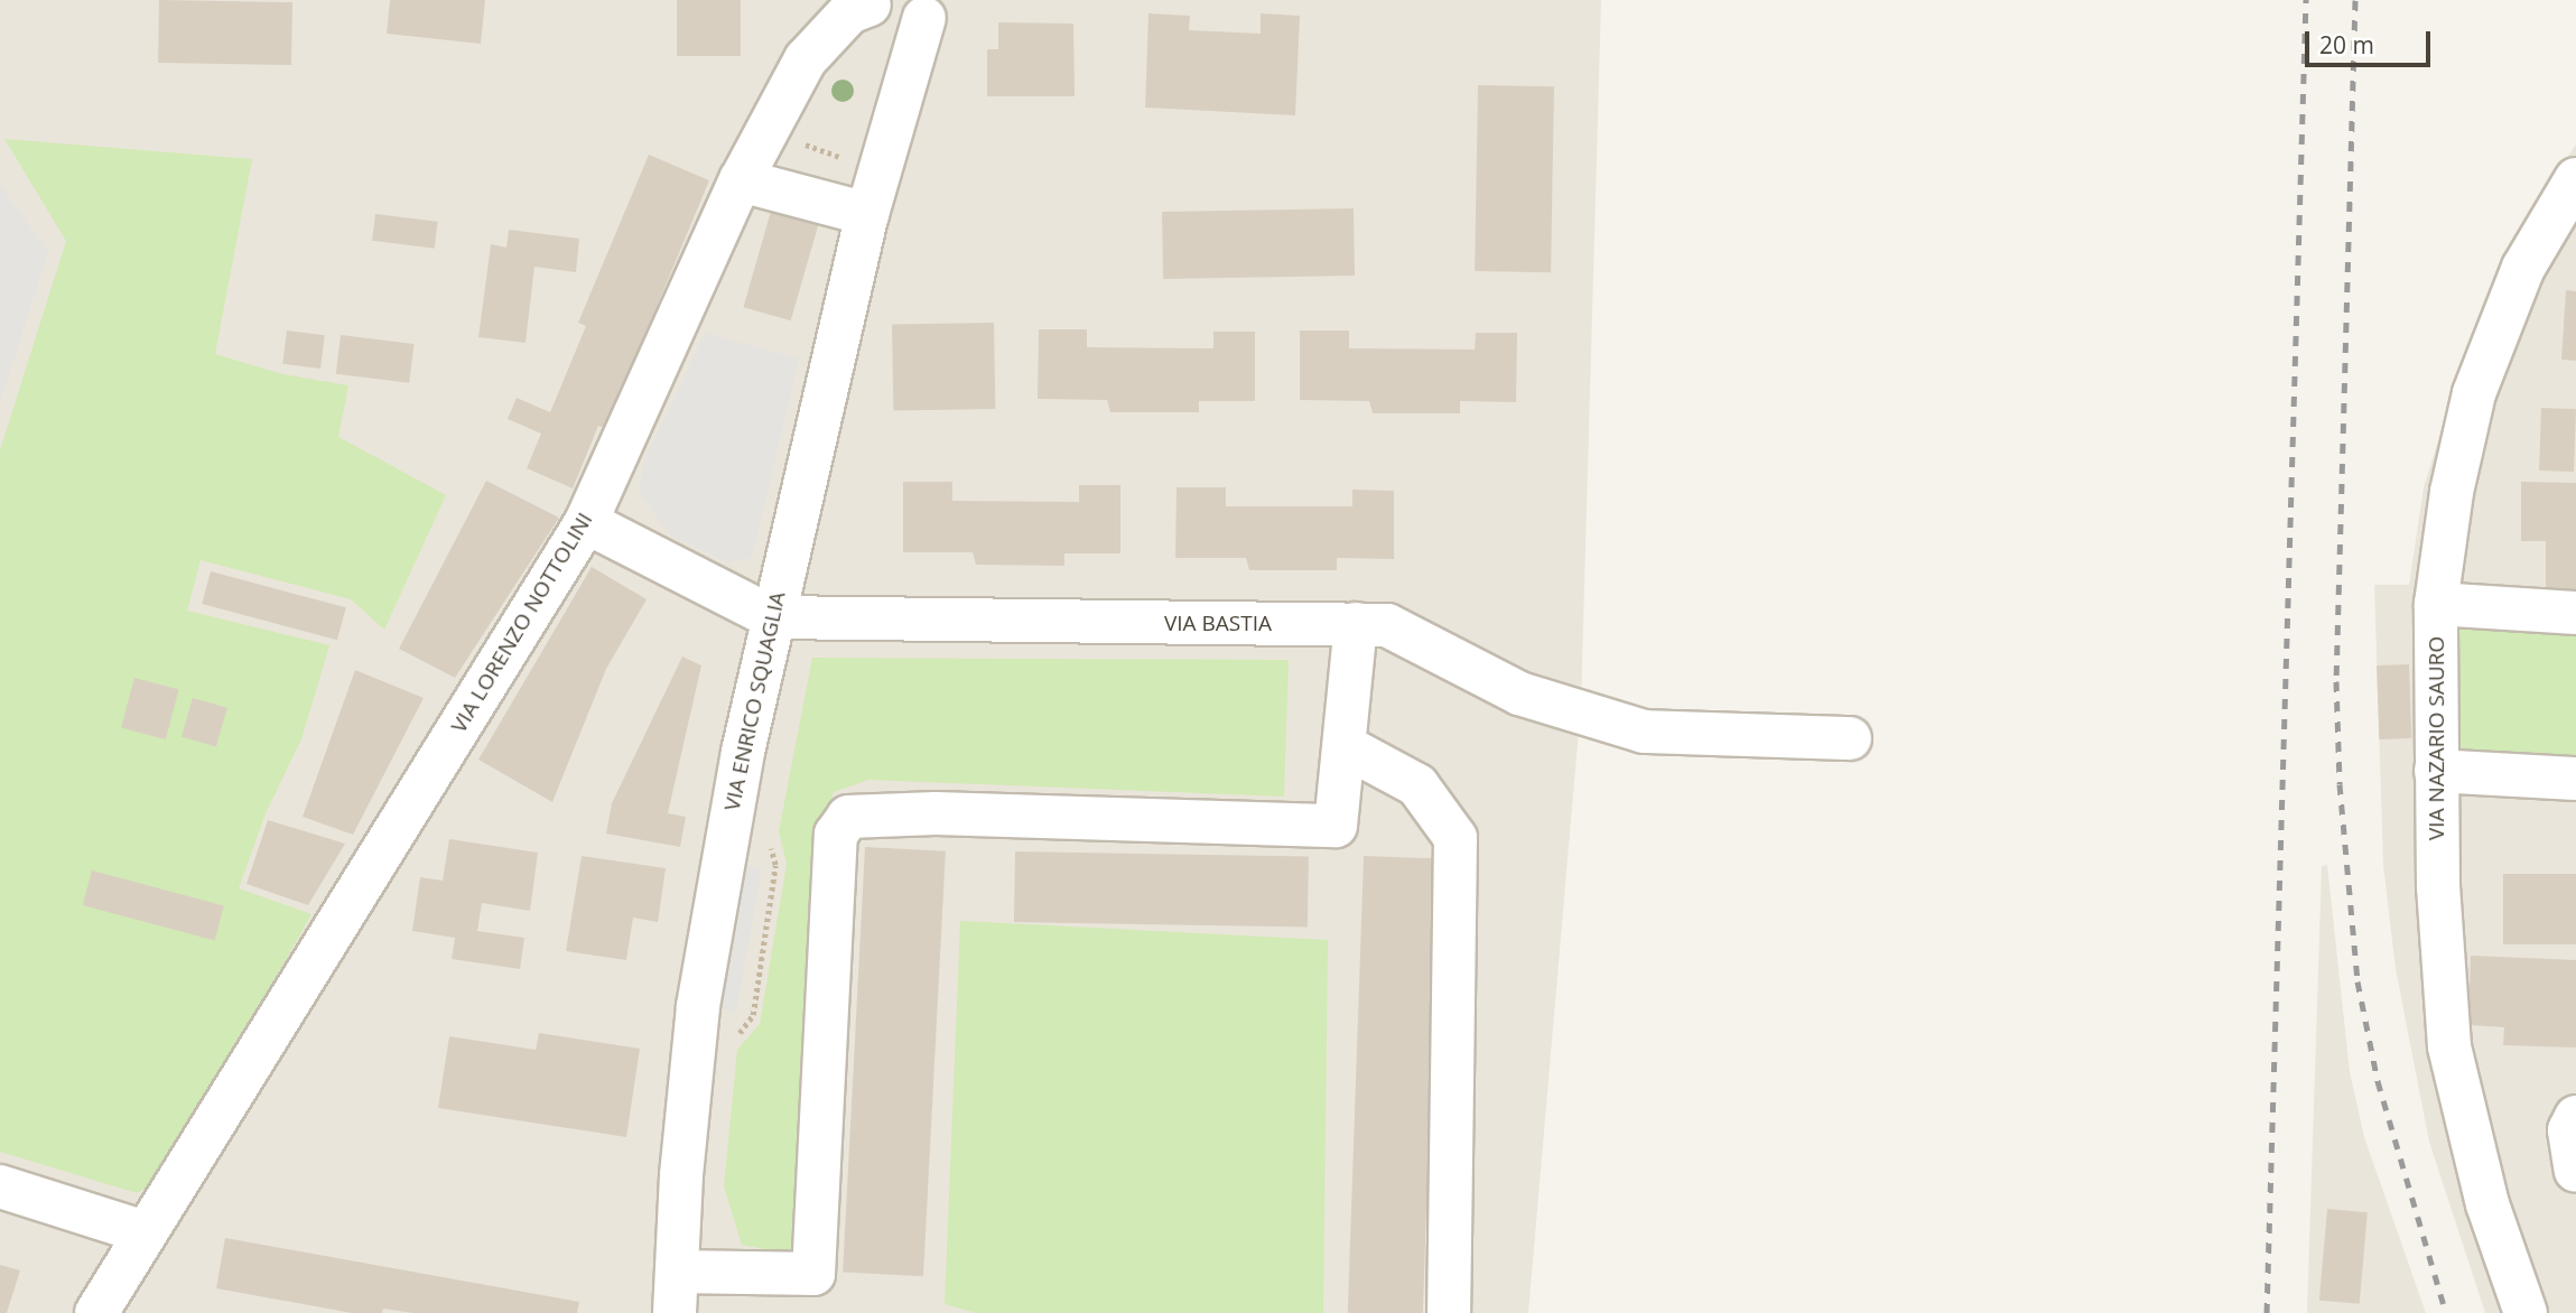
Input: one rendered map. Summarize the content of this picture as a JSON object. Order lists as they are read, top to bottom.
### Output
{
  "streets": {
    "street": [
      "VIA LORENZO NOTTOLINI",
      "VIA BASTIA",
      "VIA ENRICO SQUAGLIA",
      "VIA NAZARIO SAURO"
    ]
  },
  "crossings": [
    ["VIA LORENZO NOTTOLINI", "VIA BASTIA"],
    ["VIA LORENZO NOTTOLINI", "VIA ENRICO SQUAGLIA"],
    ["VIA BASTIA", "VIA ENRICO SQUAGLIA"]
  ],
  "scale_bar": "20 m"
}
